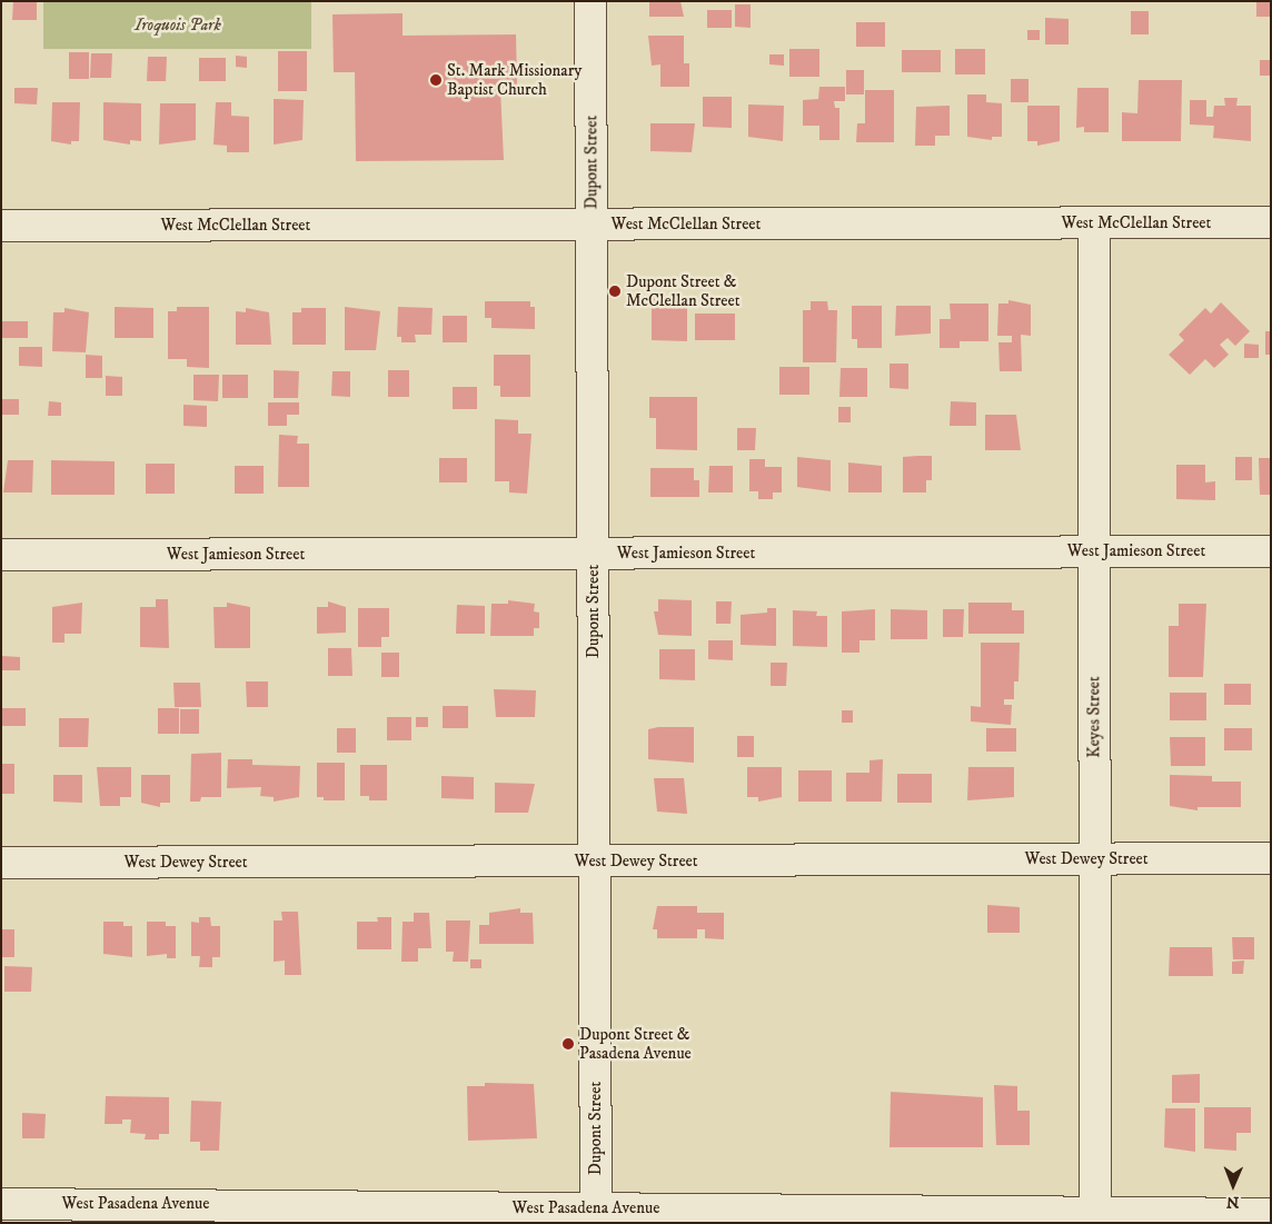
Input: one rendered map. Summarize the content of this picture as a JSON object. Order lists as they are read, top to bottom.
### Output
{
  "streets": {
    "street": [
      "Dupont Street",
      "West McClellan Street",
      "West Jamieson Street",
      "Keyes Street",
      "West Dewey Street",
      "West Pasadena Avenue"
    ]
  },
  "crossings": [
    ["Dupont Street", "West McClellan Street"],
    ["Dupont Street", "West Jamieson Street"],
    ["Dupont Street", "West Dewey Street"],
    ["Dupont Street", "West Pasadena Avenue"],
    ["West McClellan Street", "Keyes Street"],
    ["West Jamieson Street", "Keyes Street"],
    ["Keyes Street", "West Dewey Street"],
    ["Keyes Street", "West Pasadena Avenue"]
  ],
  "parks": ["Iroquois Park"],
  "places": ["St. Mark Missionary Baptist Church", "Dupont Street & McClellan Street", "Dupont Street & Pasadena Avenue"],
  "north": "bottom"
}
